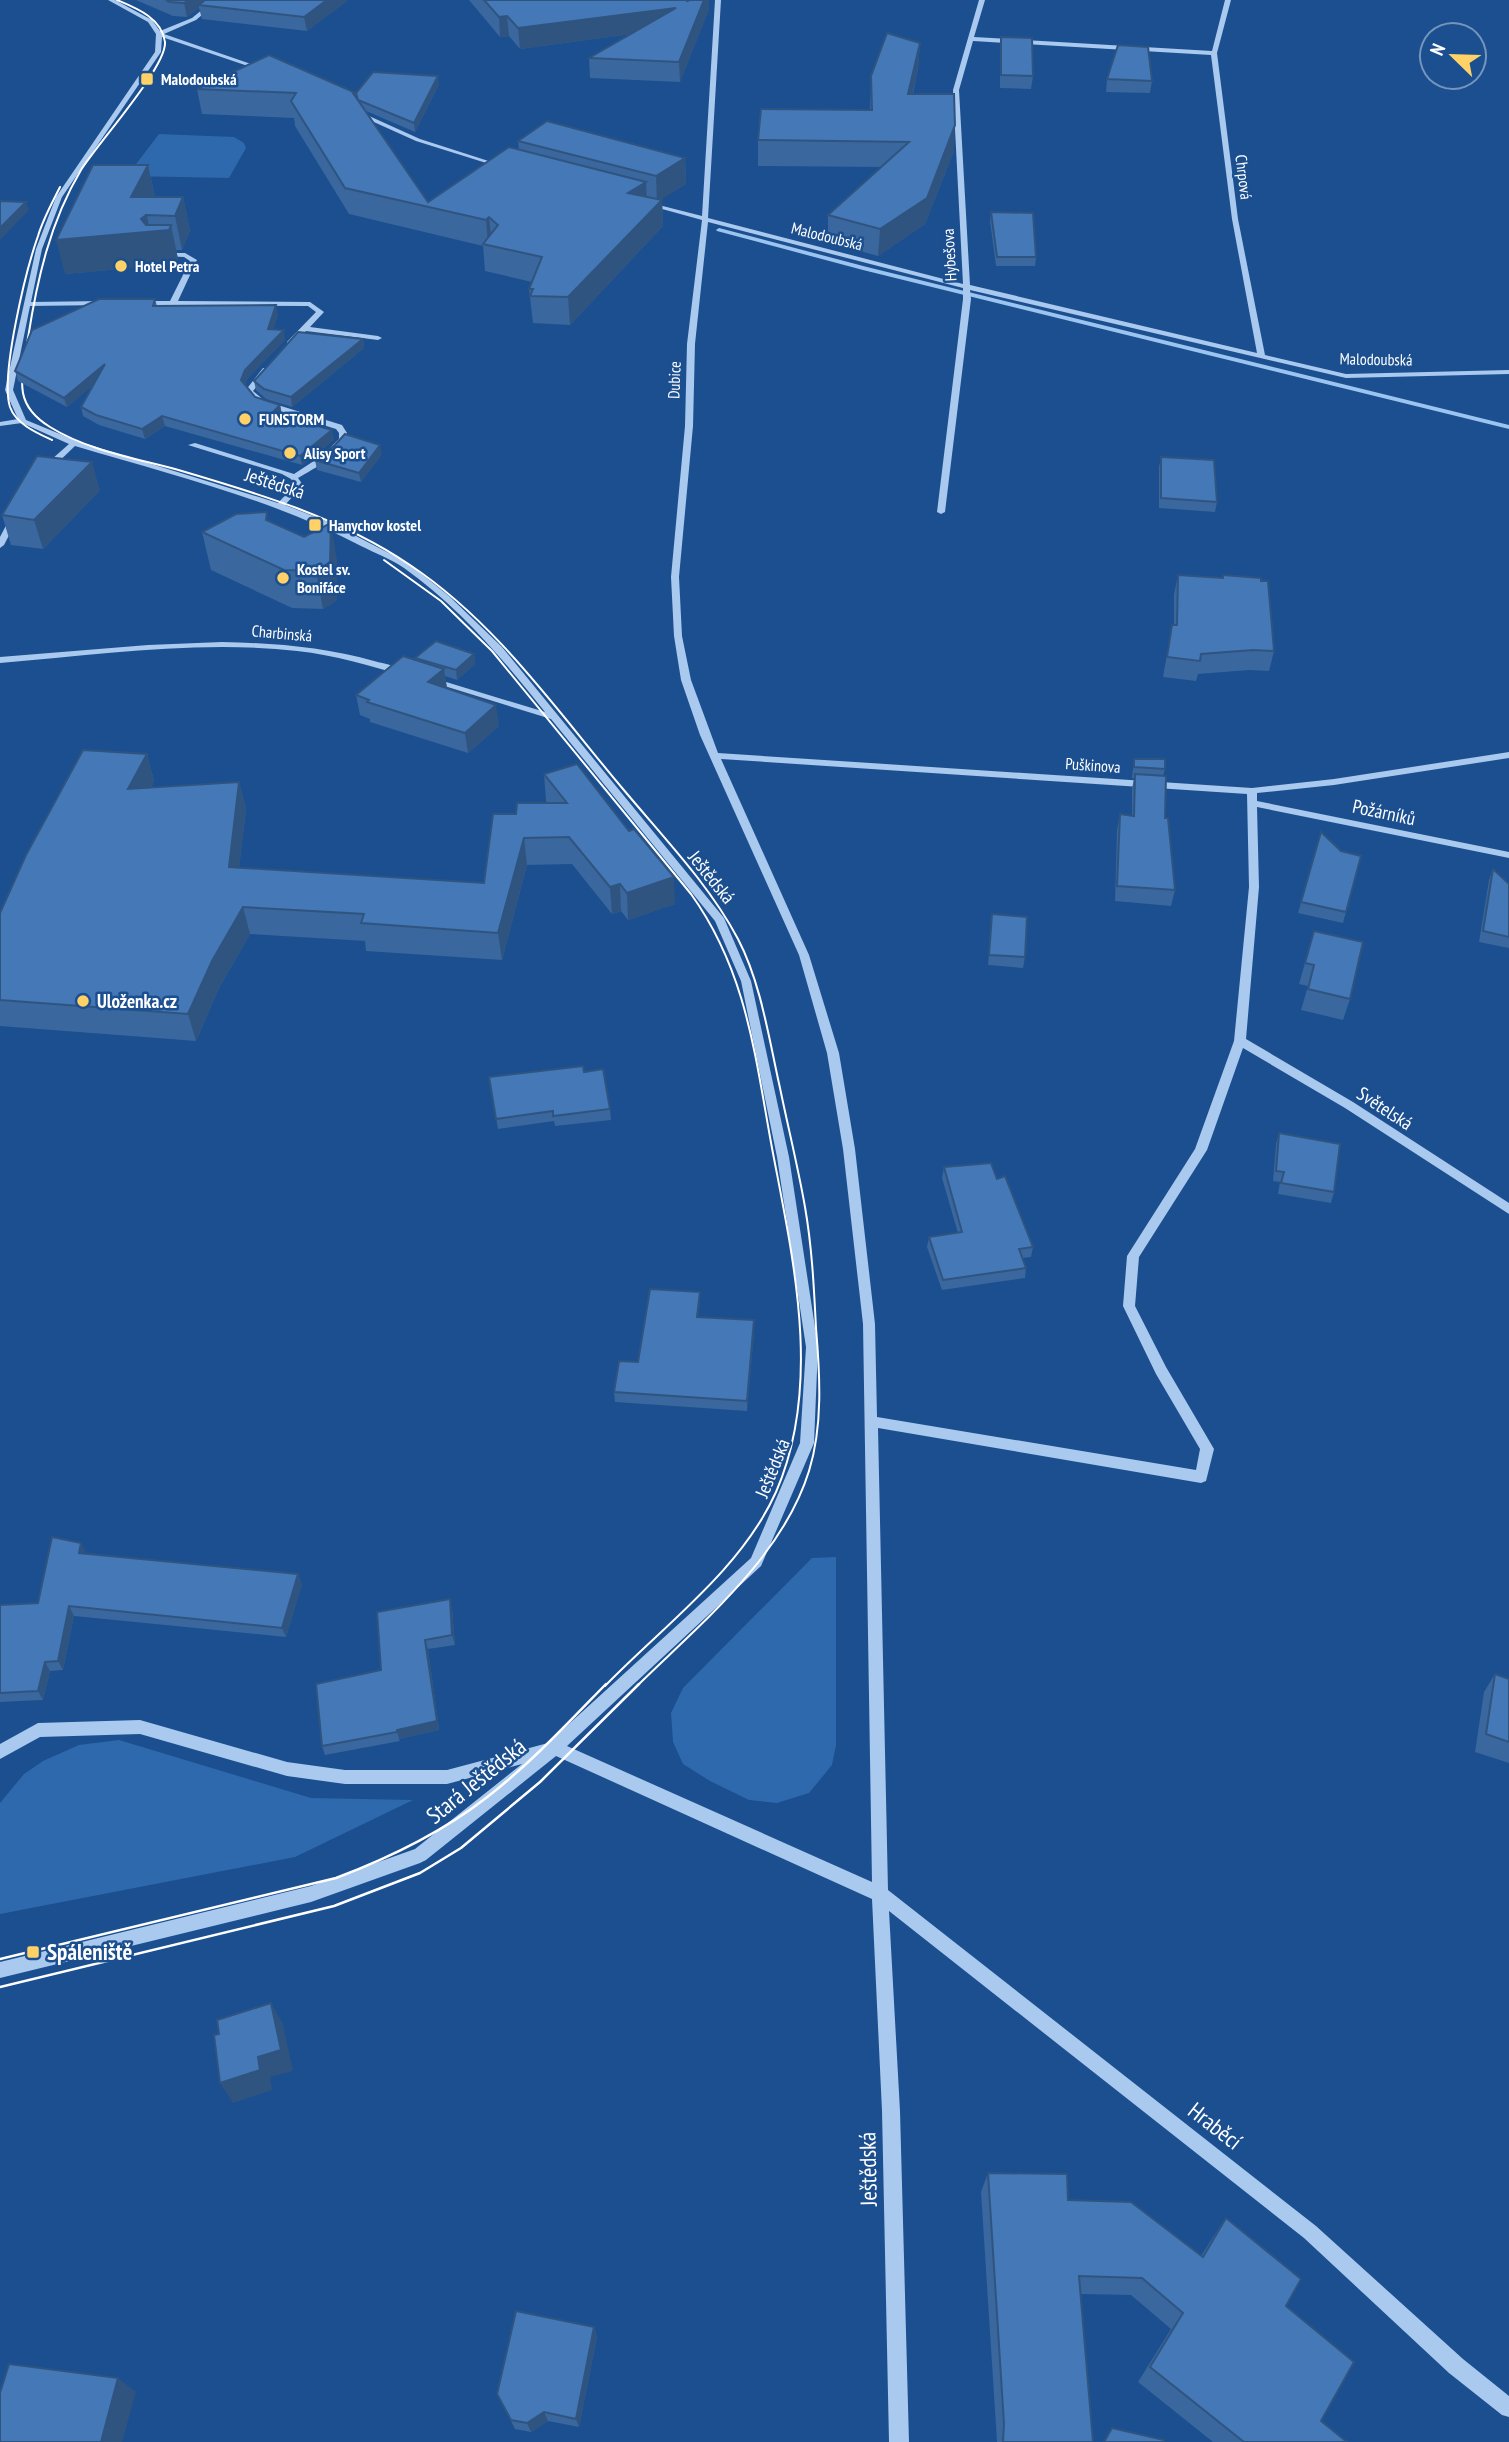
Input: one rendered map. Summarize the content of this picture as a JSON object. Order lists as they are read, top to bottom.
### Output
{
  "streets": {
    "street": [
      "Chrpová",
      "Malodoubská",
      "Hybešova",
      "Dubice",
      "Ještědská",
      "Charbinská",
      "Puškinova",
      "Požárníků",
      "Světelská",
      "Stará Ještědská",
      "Hraběcí"
    ]
  },
  "crossings": [
    ["Chrpová", "Malodoubská"],
    ["Malodoubská", "Hybešova"],
    ["Malodoubská", "Dubice"],
    ["Dubice", "Ještědská"],
    ["Dubice", "Puškinova"],
    ["Ještědská", "Charbinská"],
    ["Ještědská", "Puškinova"],
    ["Ještědská", "Stará Ještědská"],
    ["Ještědská", "Hraběcí"]
  ],
  "places": {
    "transit": ["Malodoubská", "Hanychov kostel", "Spáleniště"],
    "other": [
      "Hotel Petra",
      "FUNSTORM",
      "Alisy Sport",
      "Kostel sv. Bonifáce",
      "Uloženka.cz"
    ]
  },
  "north": "top left"
}
